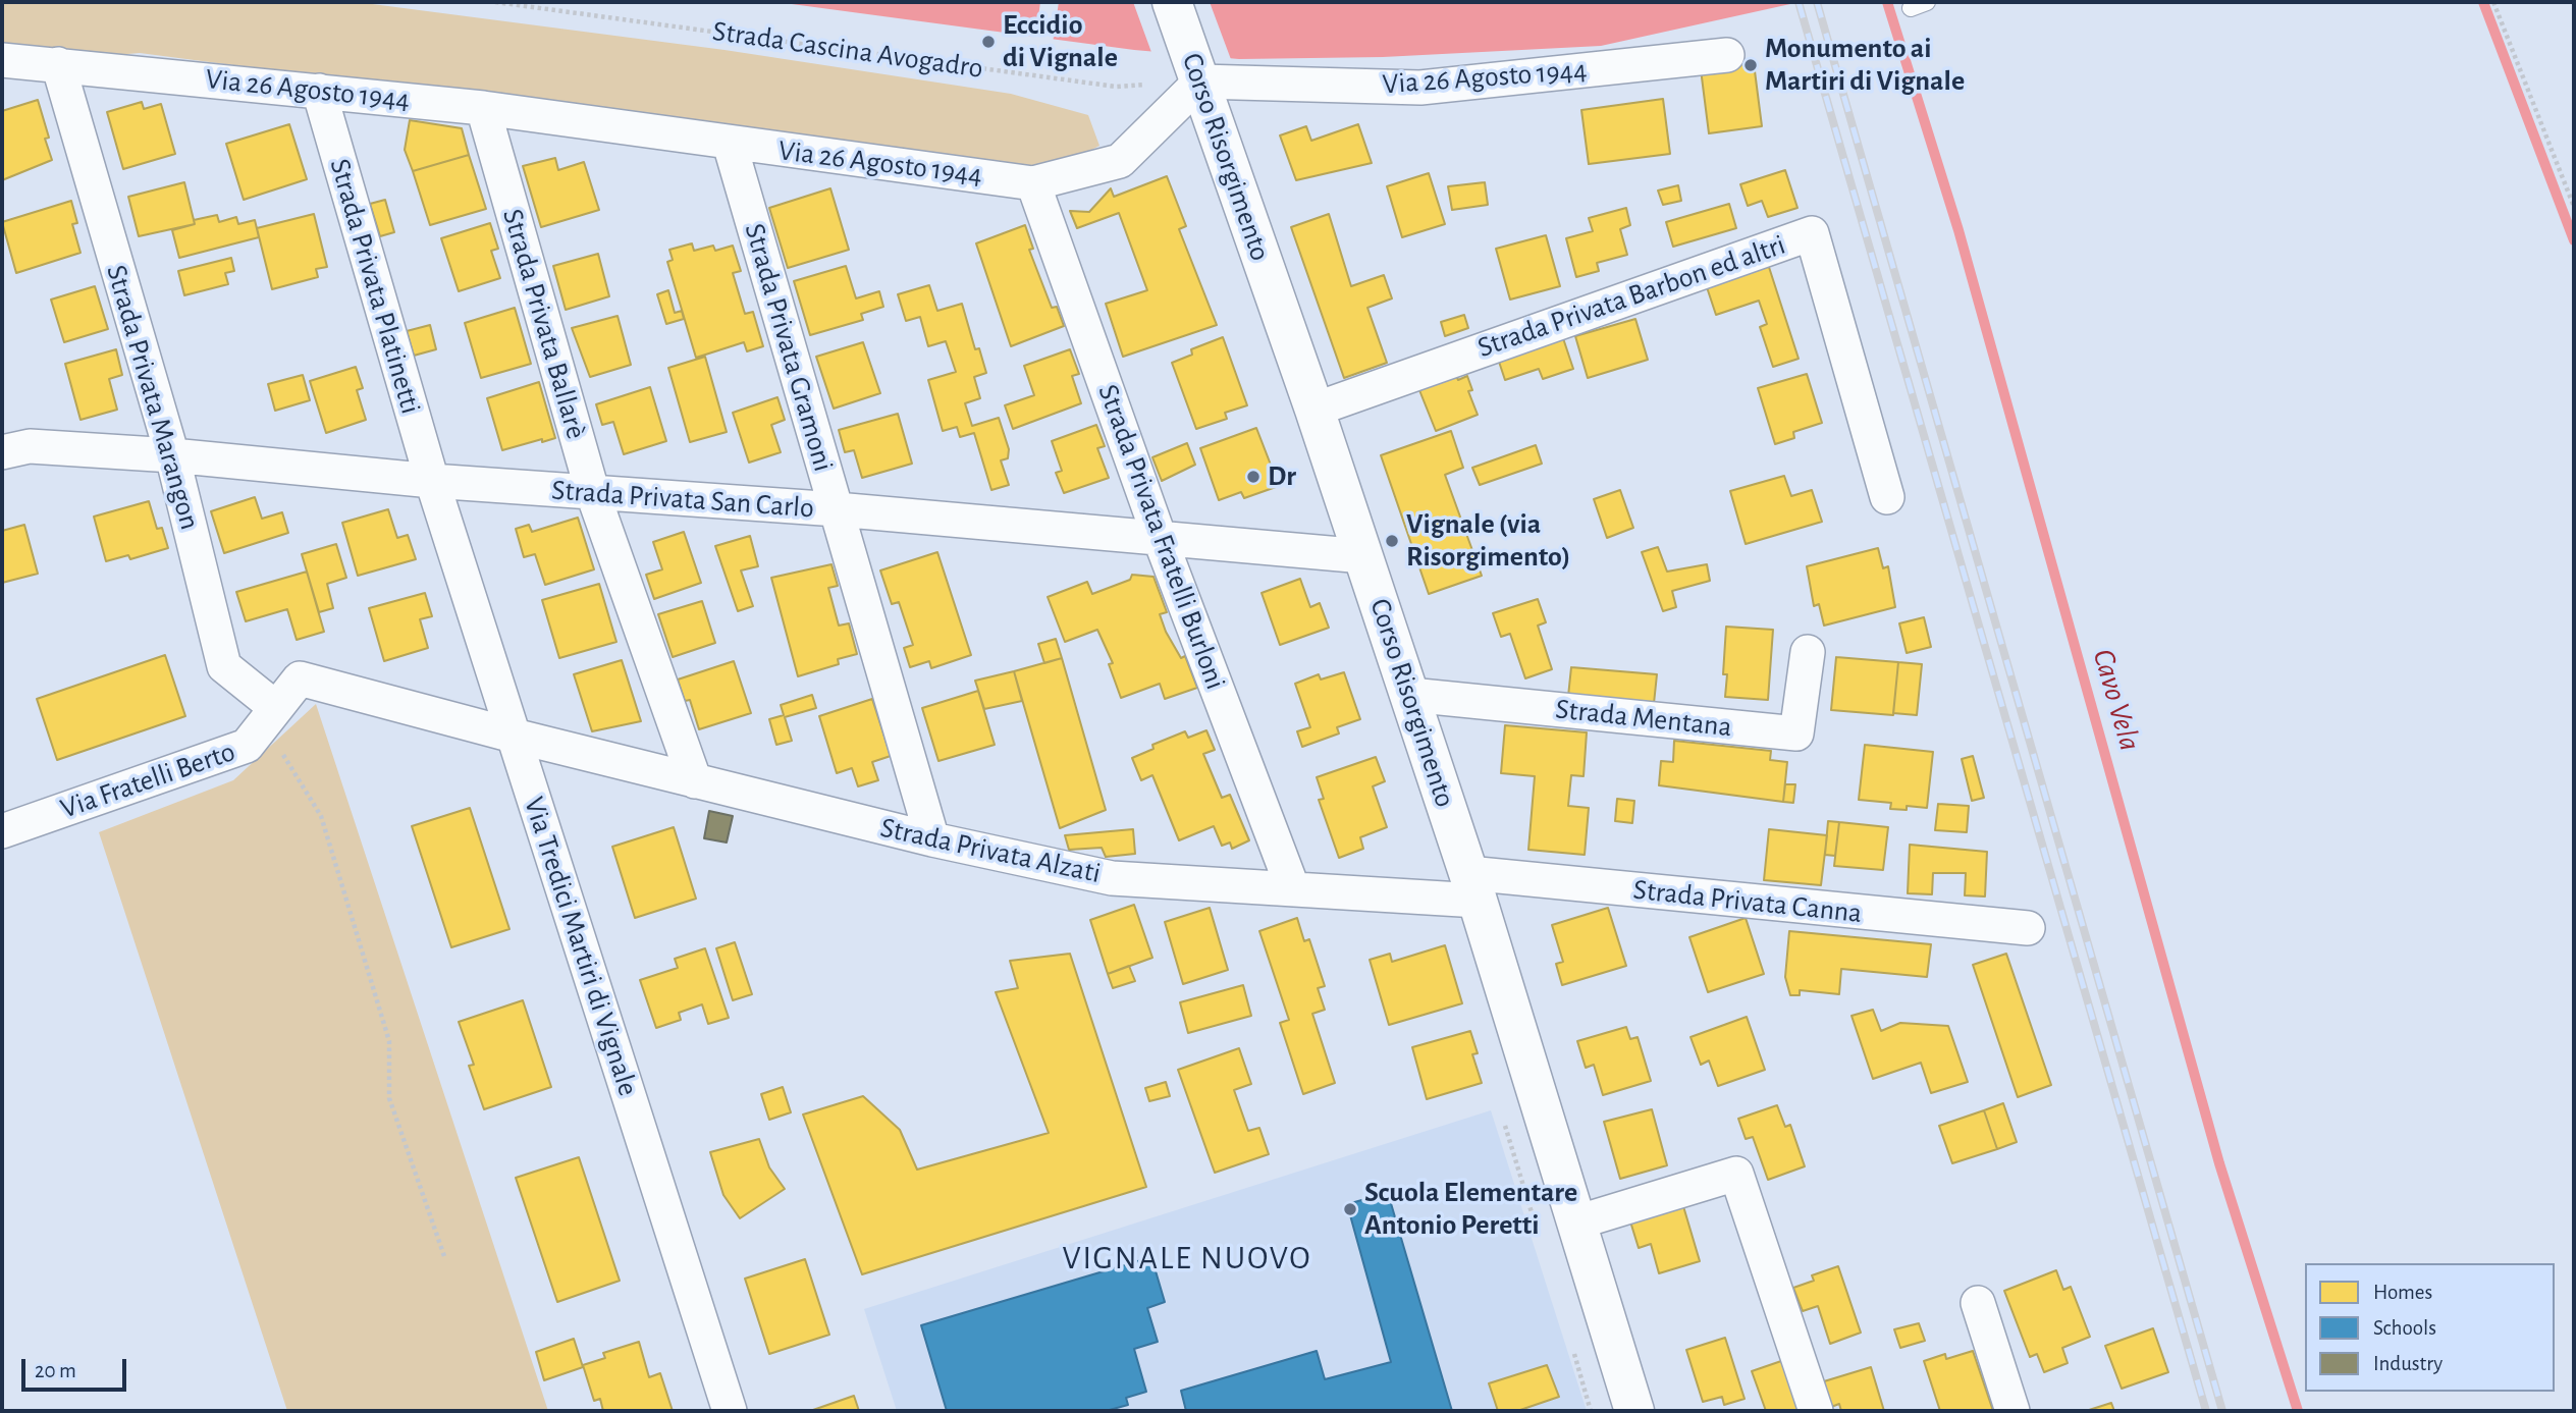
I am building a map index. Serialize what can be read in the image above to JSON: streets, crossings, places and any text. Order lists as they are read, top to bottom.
{
  "streets": {
    "main road": ["Corso Risorgimento"],
    "street": [
      "Via 26 Agosto 1944",
      "Strada Privata Platinetti",
      "Strada Privata Barbon ed altri",
      "Strada Privata Ballarè",
      "Strada Privata Gramoni",
      "Strada Privata Marangon",
      "Strada Privata San Carlo",
      "Strada Privata Fratelli Burloni",
      "Strada Mentana",
      "Via Fratelli Berto",
      "Strada Privata Alzati",
      "Strada Privata Canna",
      "Via Tredici Martiri di Vignale"
    ],
    "path": ["Strada Cascina Avogadro"]
  },
  "crossings": [
    ["Strada Cascina Avogadro", "Via 26 Agosto 1944"],
    ["Strada Cascina Avogadro", "Corso Risorgimento"],
    ["Via 26 Agosto 1944", "Corso Risorgimento"],
    ["Via 26 Agosto 1944", "Strada Privata Platinetti"],
    ["Via 26 Agosto 1944", "Strada Privata Ballarè"],
    ["Via 26 Agosto 1944", "Strada Privata Gramoni"],
    ["Via 26 Agosto 1944", "Strada Privata Marangon"],
    ["Via 26 Agosto 1944", "Strada Privata Fratelli Burloni"],
    ["Corso Risorgimento", "Strada Privata Barbon ed altri"],
    ["Corso Risorgimento", "Strada Privata San Carlo"],
    ["Corso Risorgimento", "Strada Mentana"],
    ["Corso Risorgimento", "Strada Privata Alzati"],
    ["Corso Risorgimento", "Strada Privata Canna"],
    ["Strada Privata Platinetti", "Strada Privata San Carlo"],
    ["Strada Privata Platinetti", "Via Tredici Martiri di Vignale"],
    ["Strada Privata Ballarè", "Strada Privata San Carlo"],
    ["Strada Privata Ballarè", "Strada Privata Alzati"],
    ["Strada Privata Gramoni", "Strada Privata San Carlo"],
    ["Strada Privata Gramoni", "Strada Privata Alzati"],
    ["Strada Privata Marangon", "Strada Privata San Carlo"],
    ["Strada Privata Marangon", "Via Fratelli Berto"],
    ["Strada Privata San Carlo", "Strada Privata Fratelli Burloni"],
    ["Strada Privata San Carlo", "Via Tredici Martiri di Vignale"],
    ["Strada Privata Fratelli Burloni", "Strada Privata Alzati"],
    ["Via Fratelli Berto", "Strada Privata Alzati"],
    ["Via Fratelli Berto", "Via Tredici Martiri di Vignale"],
    ["Strada Privata Alzati", "Strada Privata Canna"],
    ["Strada Privata Alzati", "Via Tredici Martiri di Vignale"]
  ],
  "districts": ["VIGNALE NUOVO"],
  "water": ["Cavo Vela"],
  "places": [
    "Eccidio di Vignale",
    "Monumento ai Martiri di Vignale",
    "Dr",
    "Vignale (via Risorgimento)",
    "Scuola Elementare Antonio Peretti"
  ],
  "legend": ["Homes", "Schools", "Industry"],
  "scale_bar": "20 m"
}
